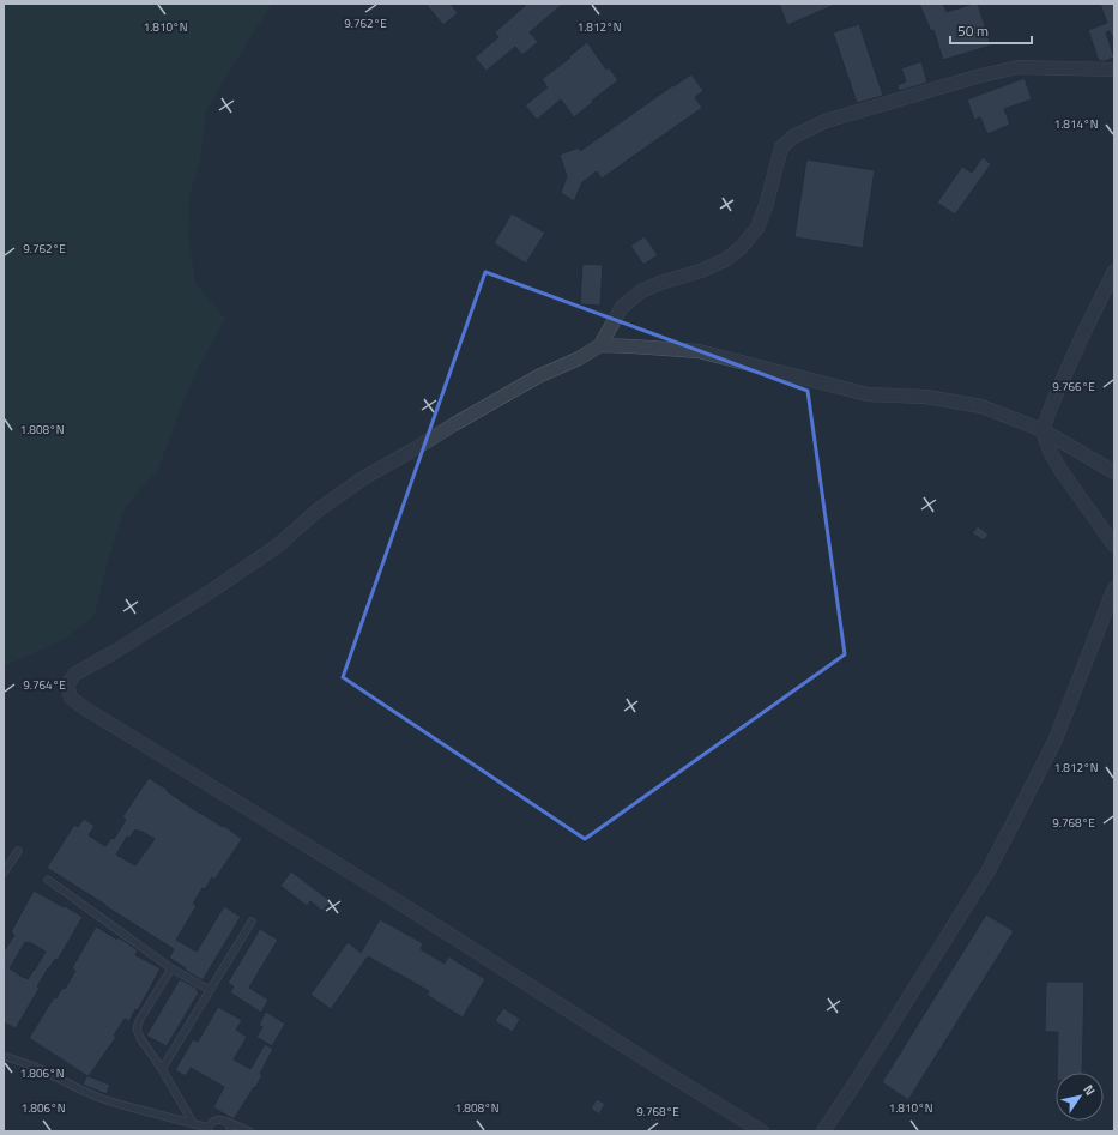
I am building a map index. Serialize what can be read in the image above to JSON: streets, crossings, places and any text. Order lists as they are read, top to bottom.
{
  "scale_bar": "50 m",
  "north": "top right",
  "coordinates": [
    "9.762°E",
    "1.810°N",
    "1.812°N",
    "1.814°N",
    "9.766°E",
    "1.808°N",
    "9.764°E",
    "9.768°E",
    "1.806°N"
  ]
}
